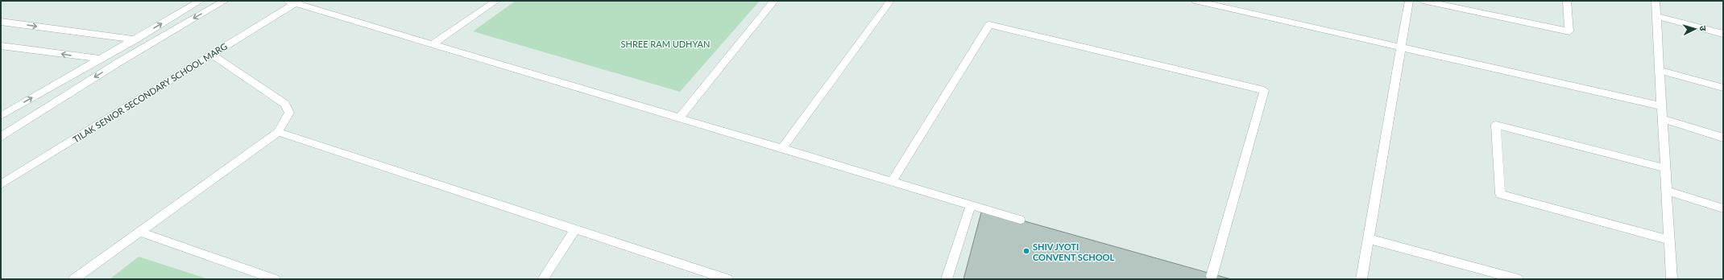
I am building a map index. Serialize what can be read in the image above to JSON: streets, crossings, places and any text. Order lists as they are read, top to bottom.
{
  "streets": {
    "street": ["TILAK SENIOR SECONDARY SCHOOL MARG"]
  },
  "parks": ["SHREE RAM UDHYAN"],
  "places": ["SHIV JYOTI CONVENT SCHOOL"],
  "north": "right"
}
